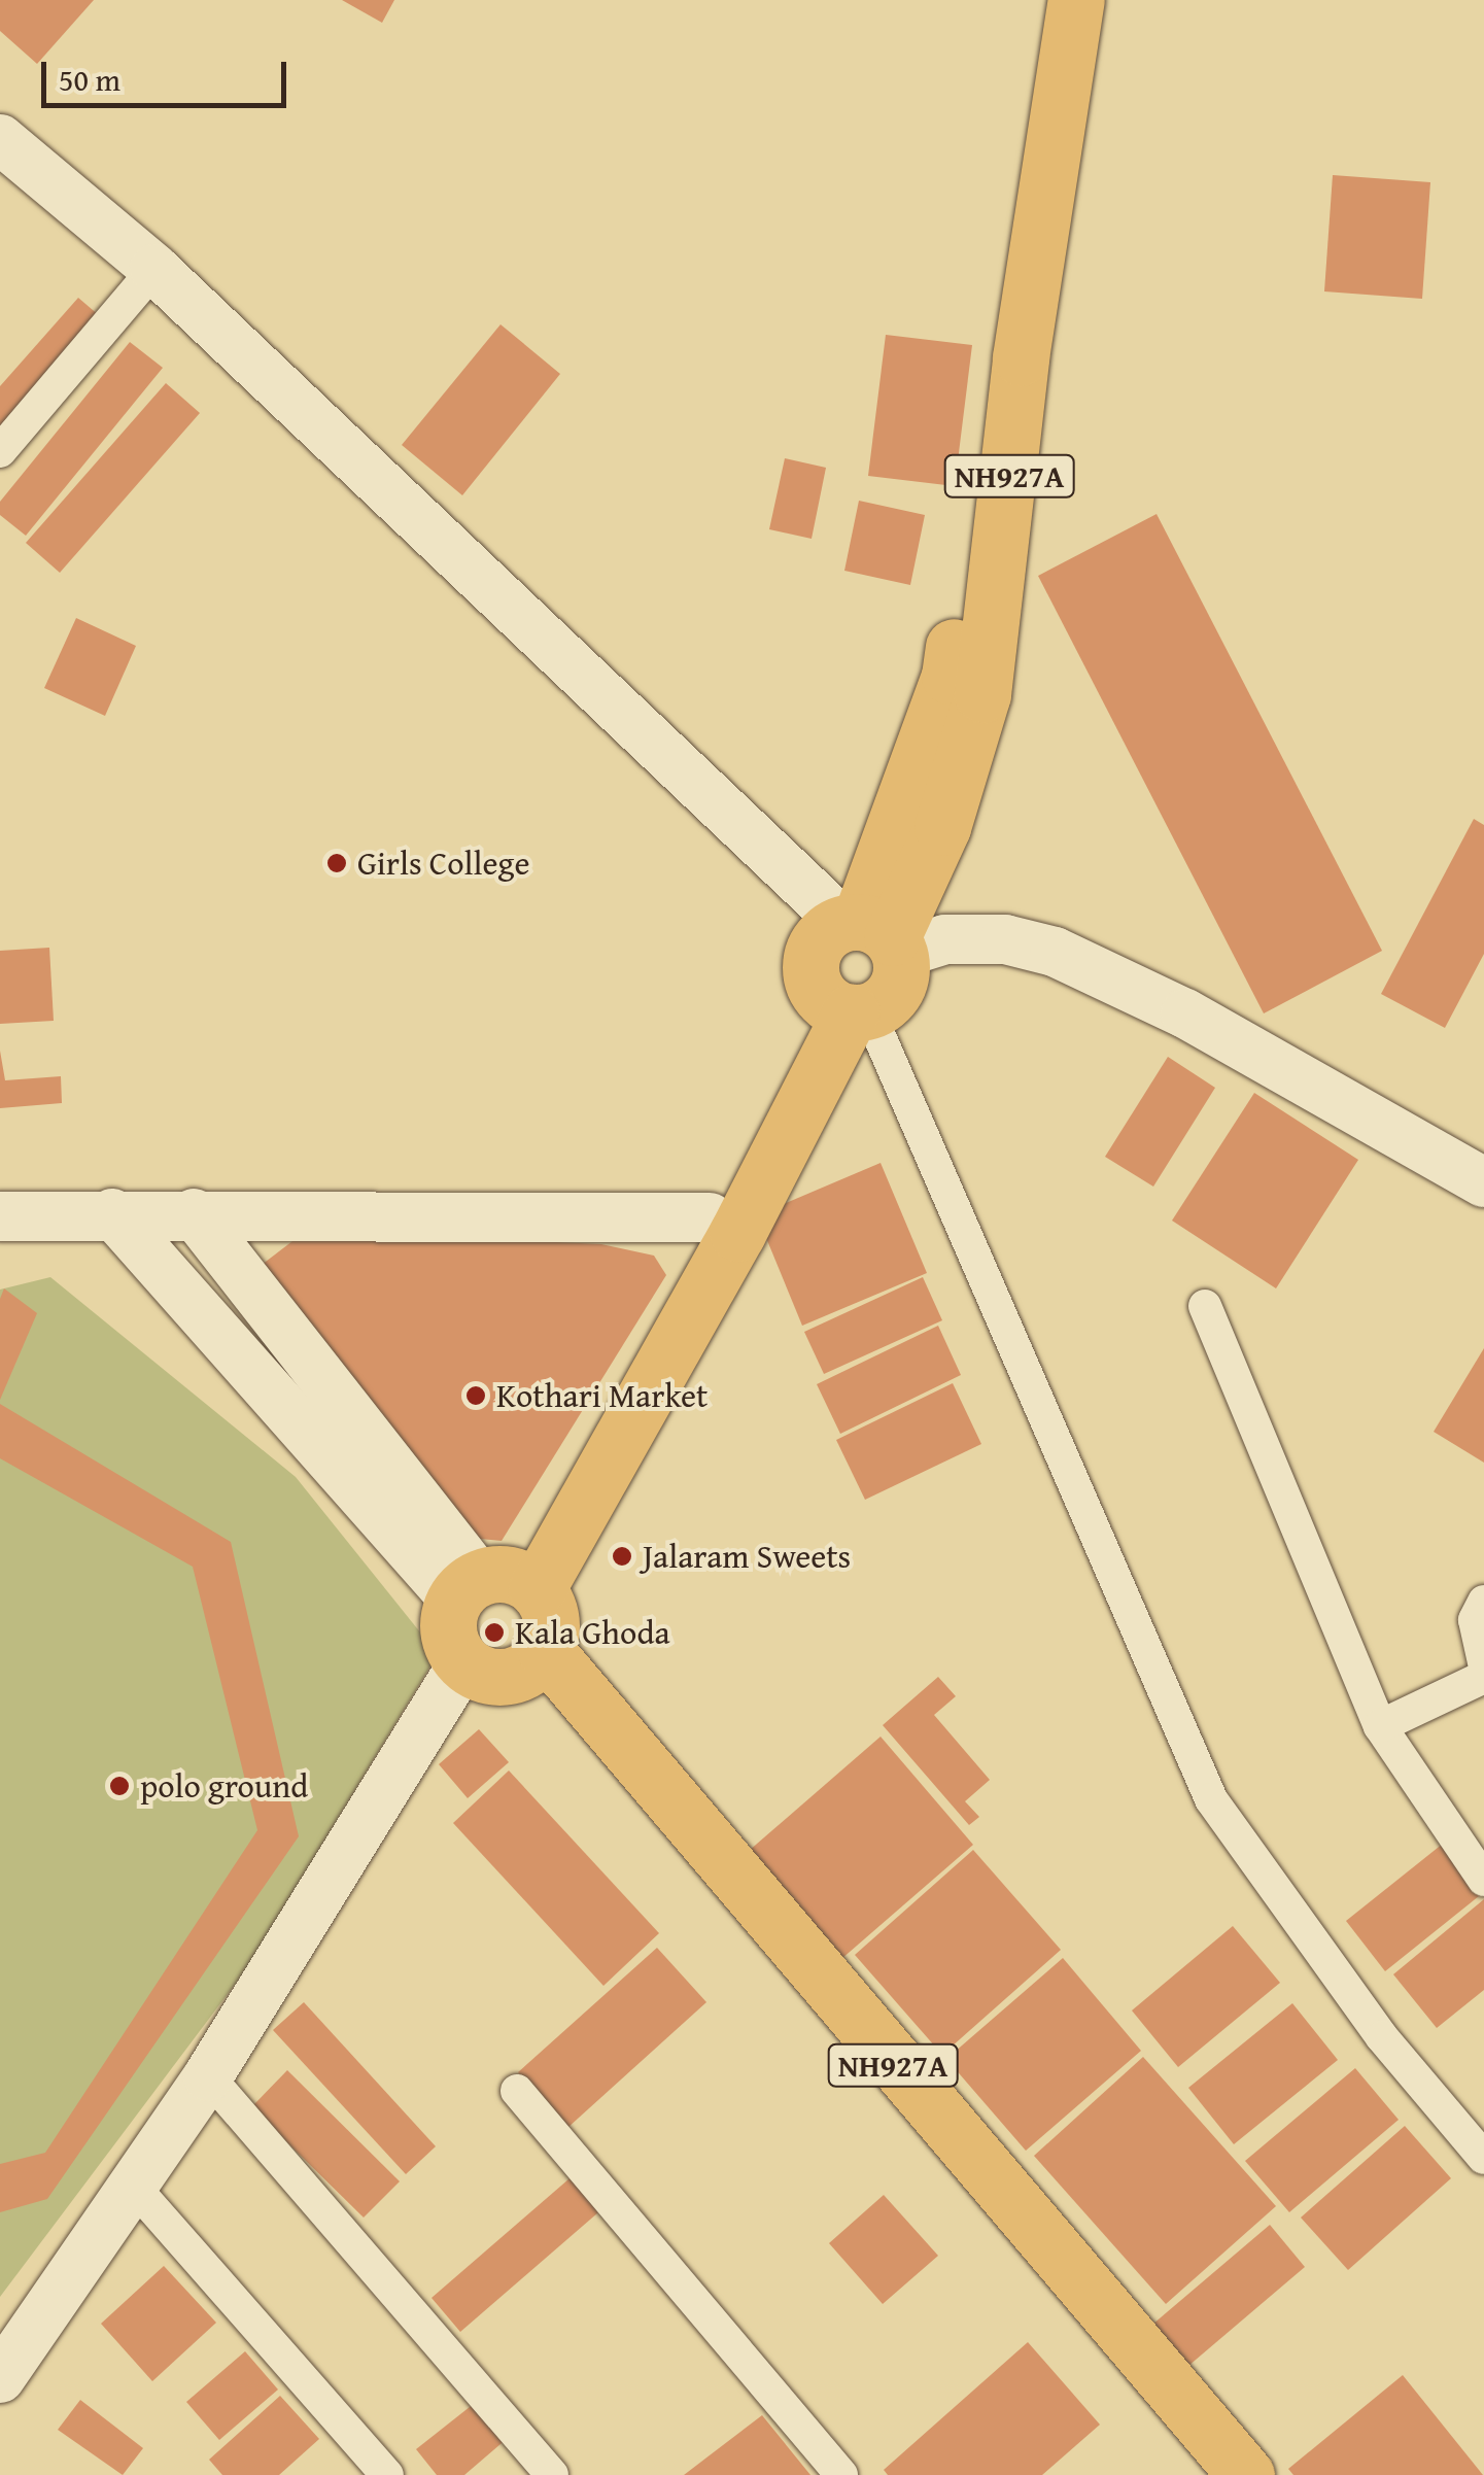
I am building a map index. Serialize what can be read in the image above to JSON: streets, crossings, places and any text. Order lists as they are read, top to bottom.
{
  "streets": {
    "highway": ["NH927A"]
  },
  "places": [
    "Girls College",
    "Kothari Market",
    "Jalaram Sweets",
    "Kala Ghoda",
    "polo ground"
  ],
  "scale_bar": "50 m"
}
